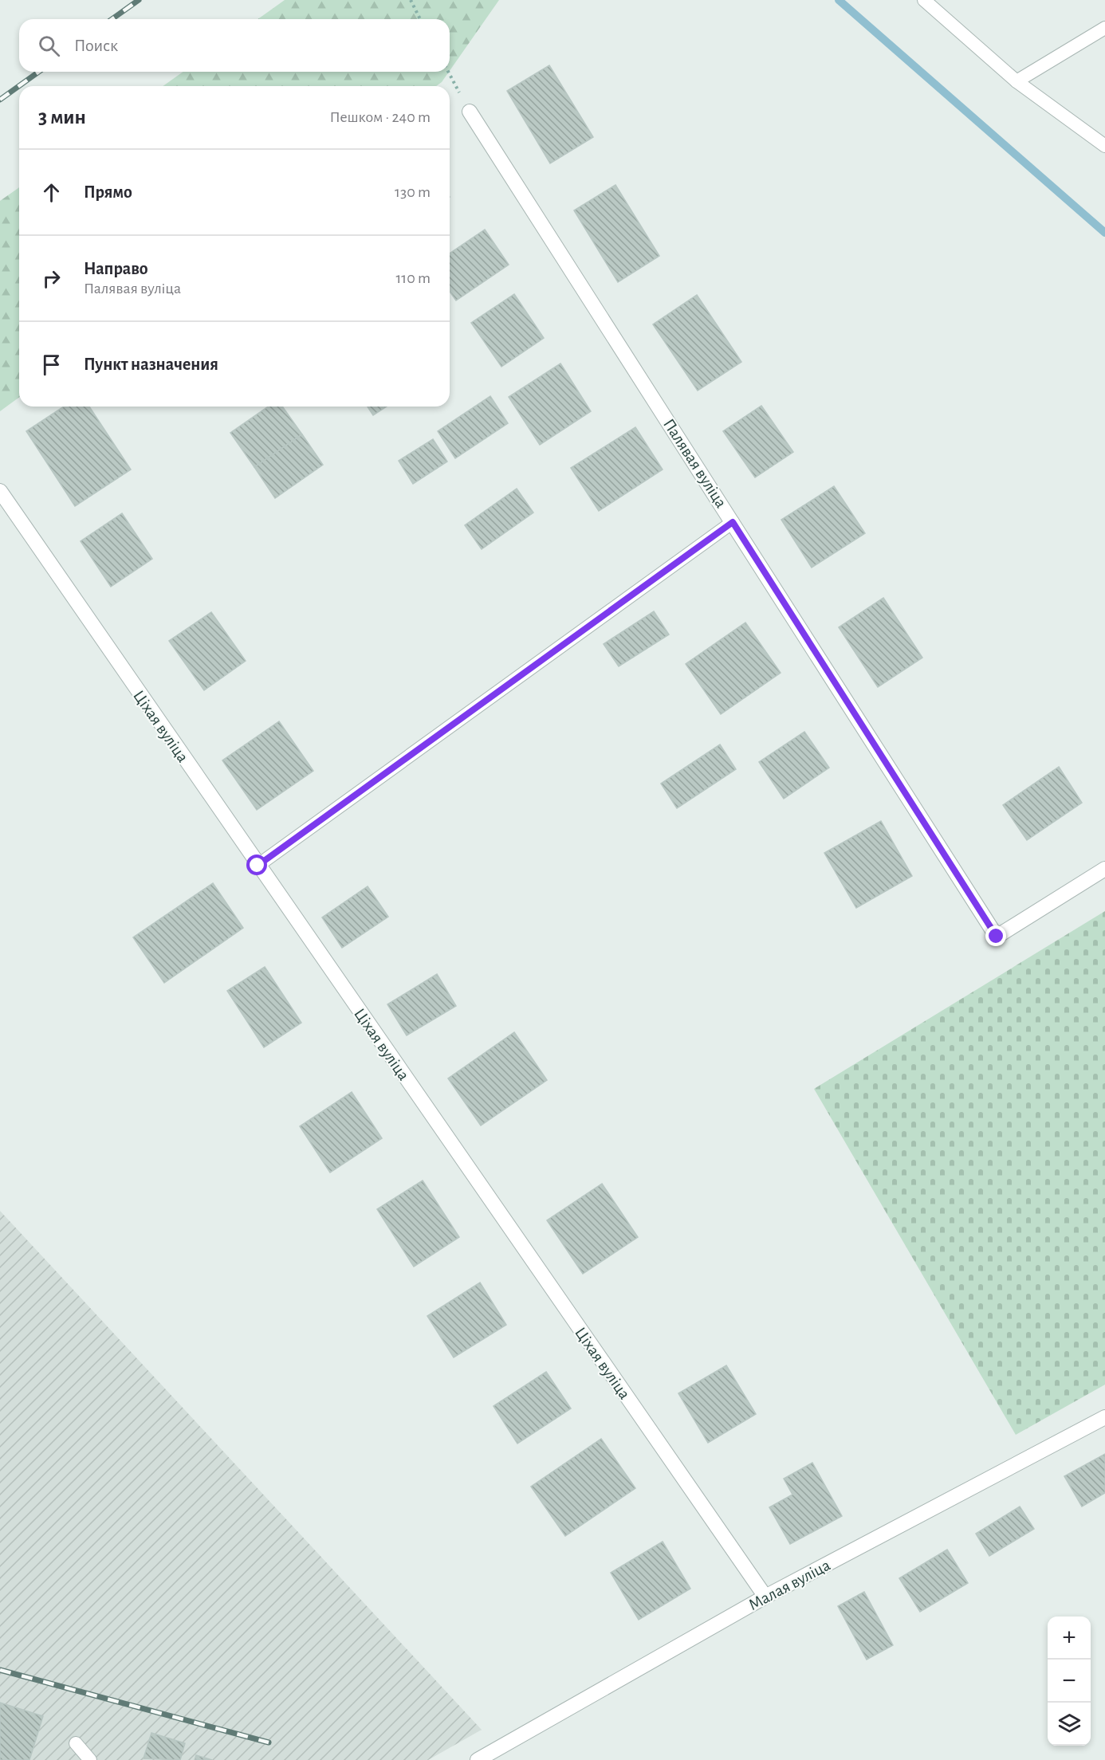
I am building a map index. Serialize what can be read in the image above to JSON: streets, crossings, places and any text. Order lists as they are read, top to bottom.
{
  "streets": {
    "street": ["Палявая вуліца", "Ціхая вуліца", "Малая вуліца"]
  },
  "crossings": [
    ["Ціхая вуліца", "Малая вуліца"]
  ],
  "page": {
    "search": "Поиск",
    "heading": ["3 мин", "Пешком · 240 m"],
    "list": [
      ["Прямо", "130 m"],
      ["Направо", "Палявая вуліца", "110 m"],
      "Пункт назначения"
    ],
    "map_buttons": ["+", "−"]
  }
}
